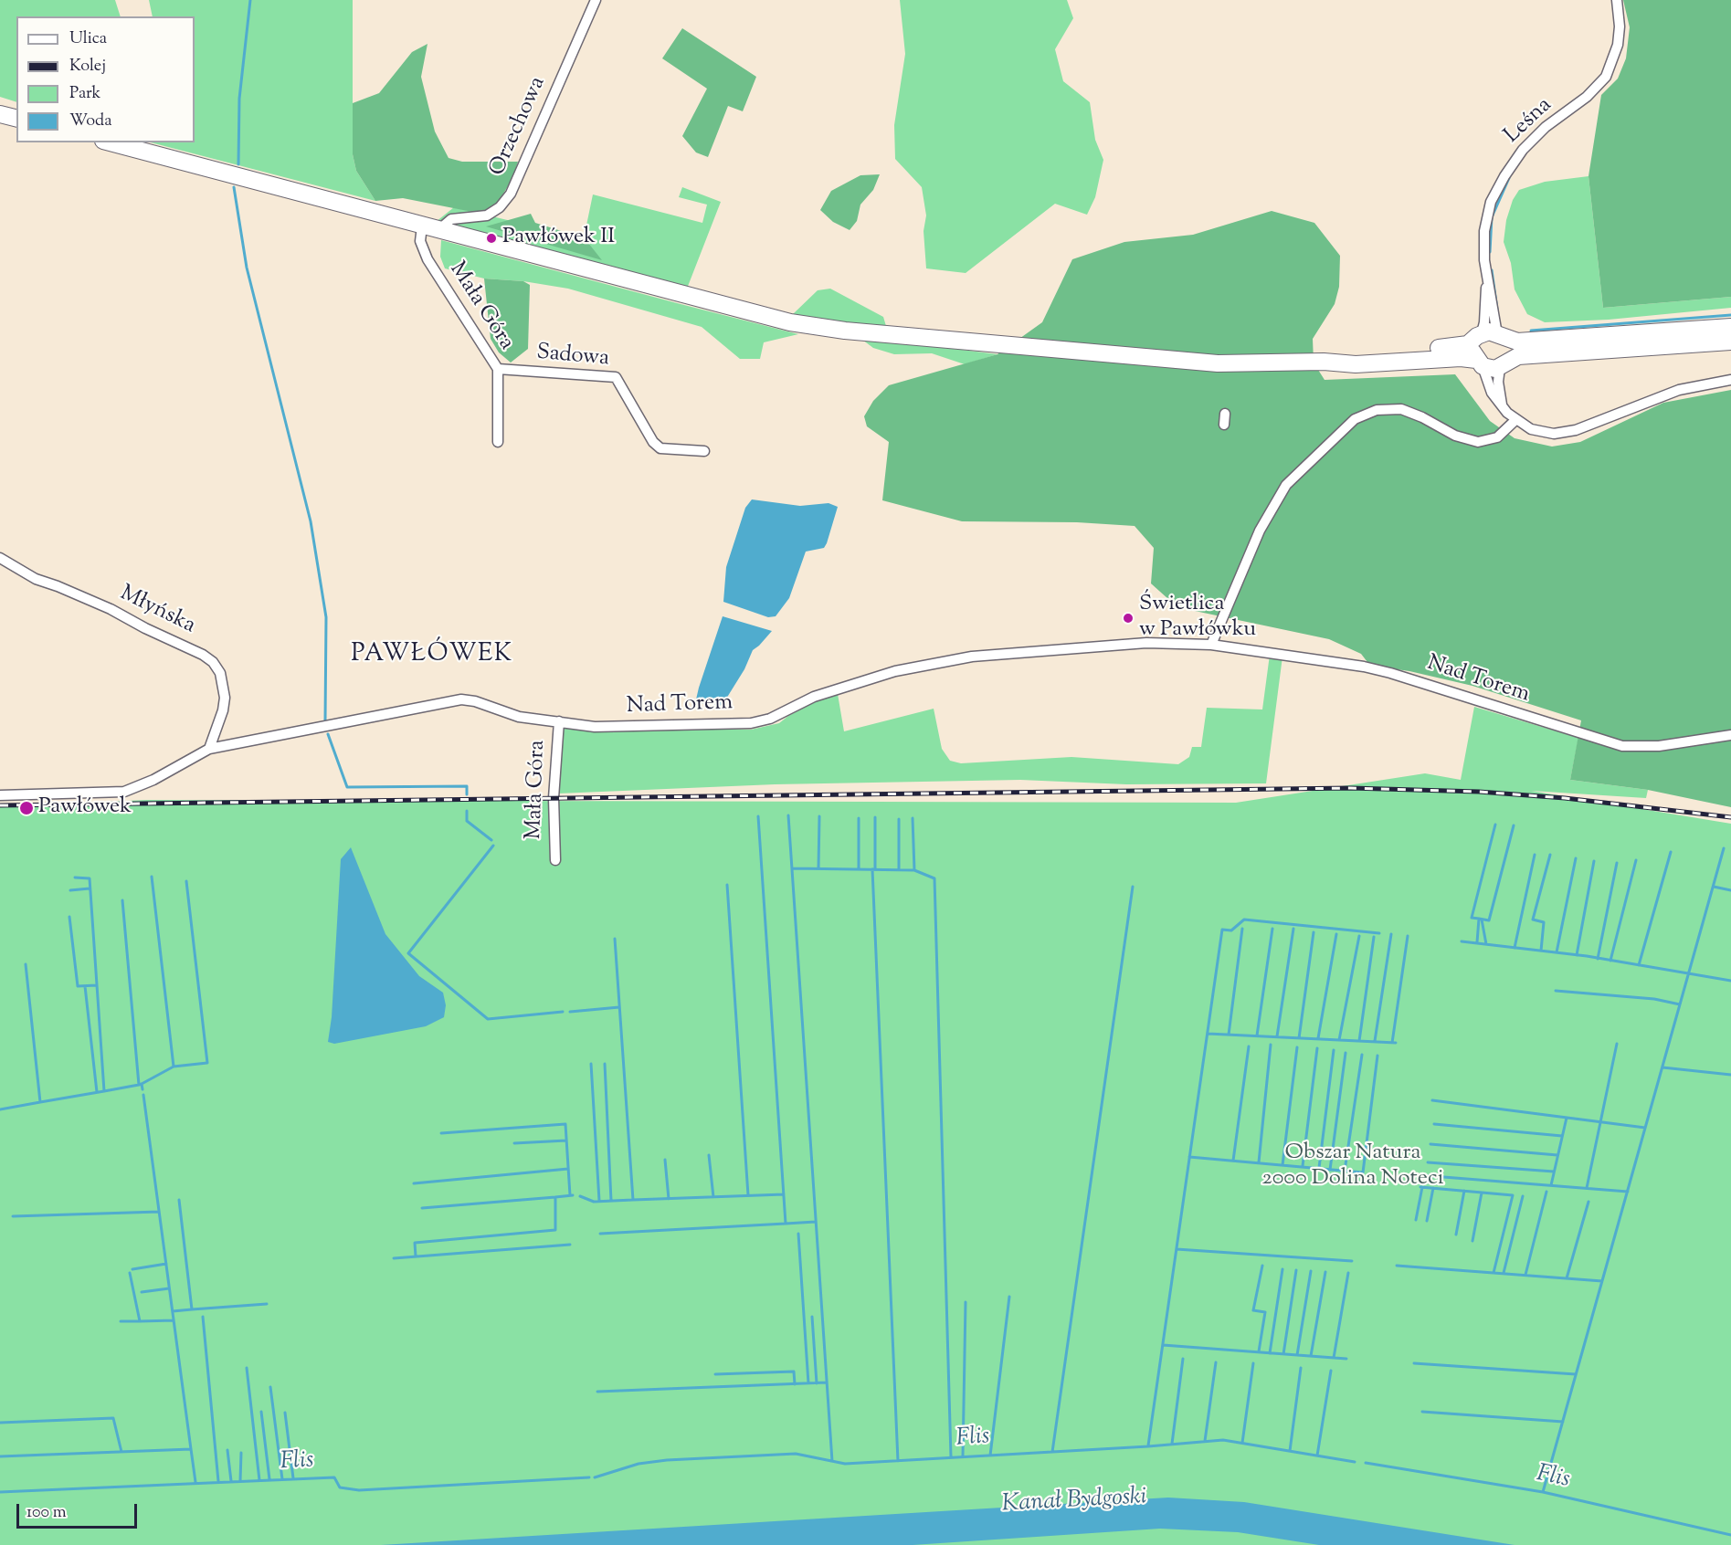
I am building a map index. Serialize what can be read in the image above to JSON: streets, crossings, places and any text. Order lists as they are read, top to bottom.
{
  "streets": {
    "street": [
      "Leśna",
      "Orzechowa",
      "Mała Góra",
      "Sadowa",
      "Młyńska",
      "Nad Torem"
    ]
  },
  "crossings": [
    ["Mała Góra", "Sadowa"],
    ["Mała Góra", "Nad Torem"],
    ["Młyńska", "Nad Torem"]
  ],
  "districts": ["PAWŁÓWEK"],
  "water": ["Flis", "Kanał Bydgoski"],
  "parks": ["Obszar Natura 2000 Dolina Noteci"],
  "places": ["Pawłówek II", "Świetlica w Pawłówku", "Pawłówek"],
  "legend": [
    "Ulica",
    "Kolej",
    "Park",
    "Woda"
  ],
  "scale_bar": "100 m"
}
